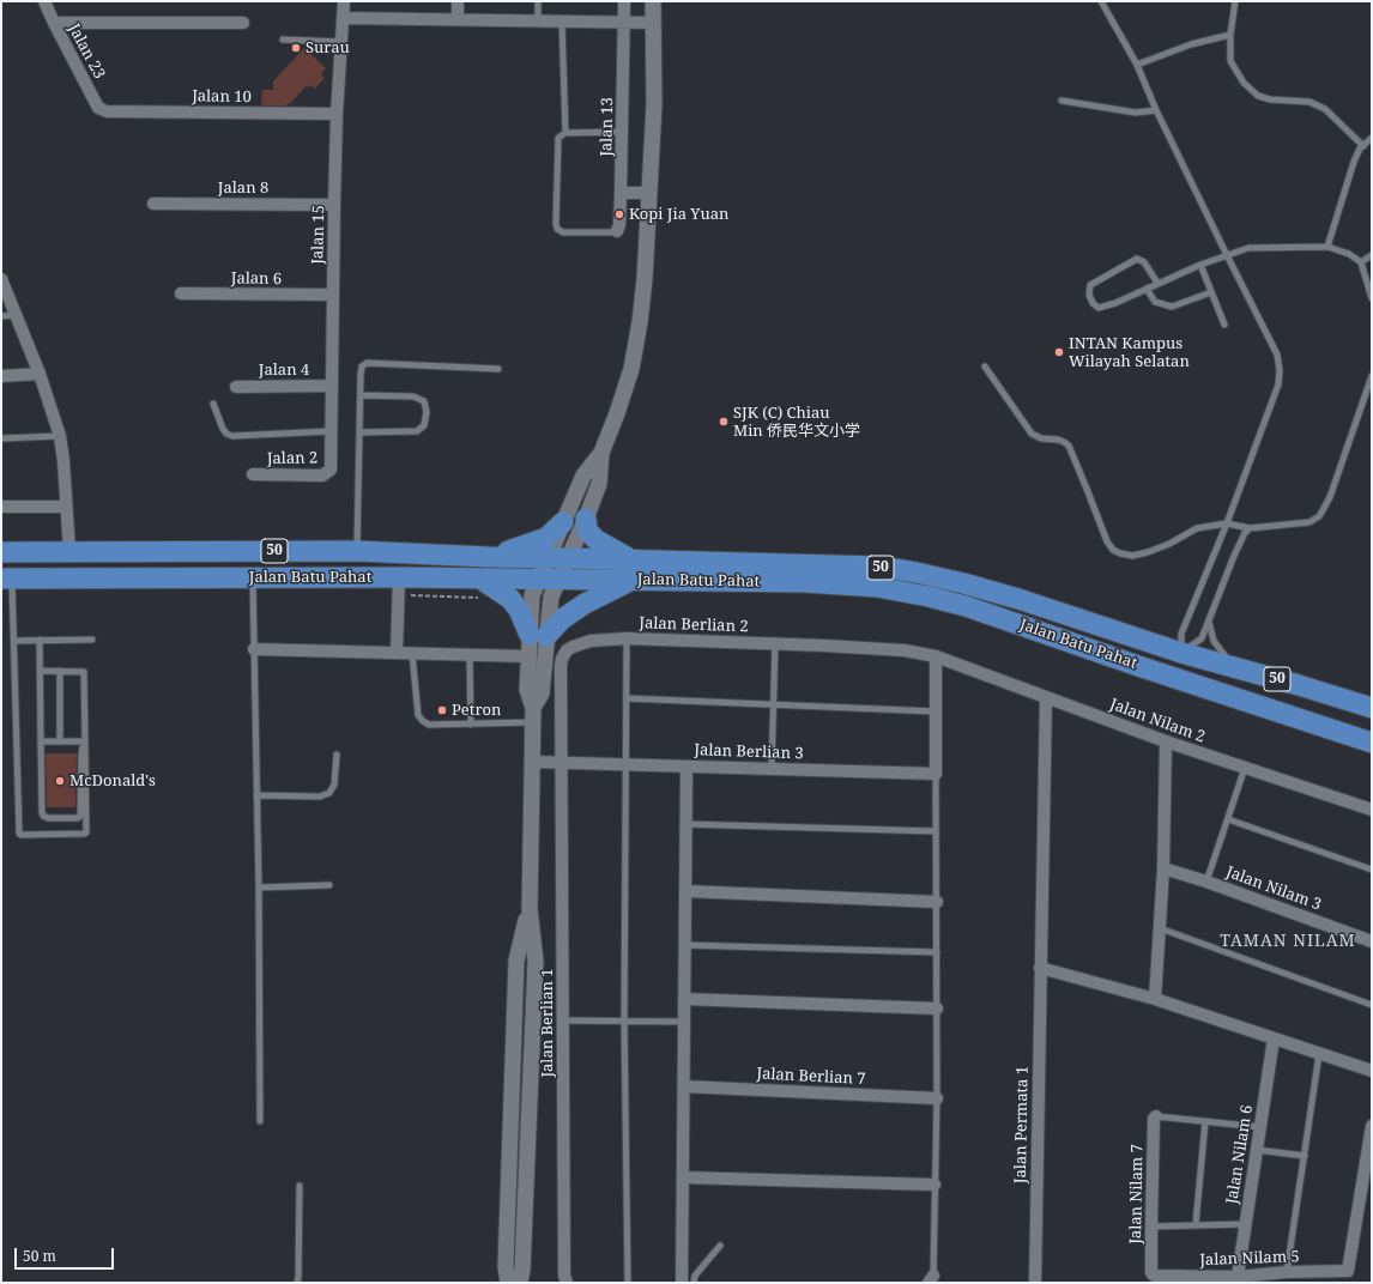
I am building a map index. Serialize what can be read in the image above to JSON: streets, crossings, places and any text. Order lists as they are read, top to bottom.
{
  "streets": {
    "highway": ["50", "Jalan Batu Pahat"],
    "street": [
      "Jalan 23",
      "Jalan 10",
      "Jalan 13",
      "Jalan 8",
      "Jalan 15",
      "Jalan 6",
      "Jalan 4",
      "Jalan 2",
      "Jalan Berlian 2",
      "Jalan Nilam 2",
      "Jalan Berlian 3",
      "Jalan Nilam 3",
      "Jalan Berlian 1",
      "Jalan Berlian 7",
      "Jalan Permata 1",
      "Jalan Nilam 6",
      "Jalan Nilam 7",
      "Jalan Nilam 5"
    ]
  },
  "crossings": [
    ["Jalan 23", "Jalan 10"],
    ["Jalan 10", "Jalan 15"],
    ["Jalan 8", "Jalan 15"],
    ["Jalan 15", "Jalan 6"],
    ["Jalan 15", "Jalan 4"],
    ["Jalan 15", "Jalan 2"],
    ["Jalan Berlian 2", "Jalan Nilam 2"],
    ["Jalan Berlian 2", "Jalan Berlian 3"],
    ["Jalan Berlian 2", "Jalan Berlian 1"],
    ["Jalan Nilam 2", "Jalan Permata 1"],
    ["Jalan Berlian 3", "Jalan Berlian 1"],
    ["Jalan Nilam 6", "Jalan Nilam 5"],
    ["Jalan Nilam 7", "Jalan Nilam 5"]
  ],
  "districts": ["TAMAN NILAM"],
  "places": [
    "Surau",
    "Kopi Jia Yuan",
    "INTAN Kampus Wilayah Selatan",
    "SJK (C) Chiau Min 侨民华文小学",
    "Petron",
    "McDonald's"
  ],
  "scale_bar": "50 m"
}
